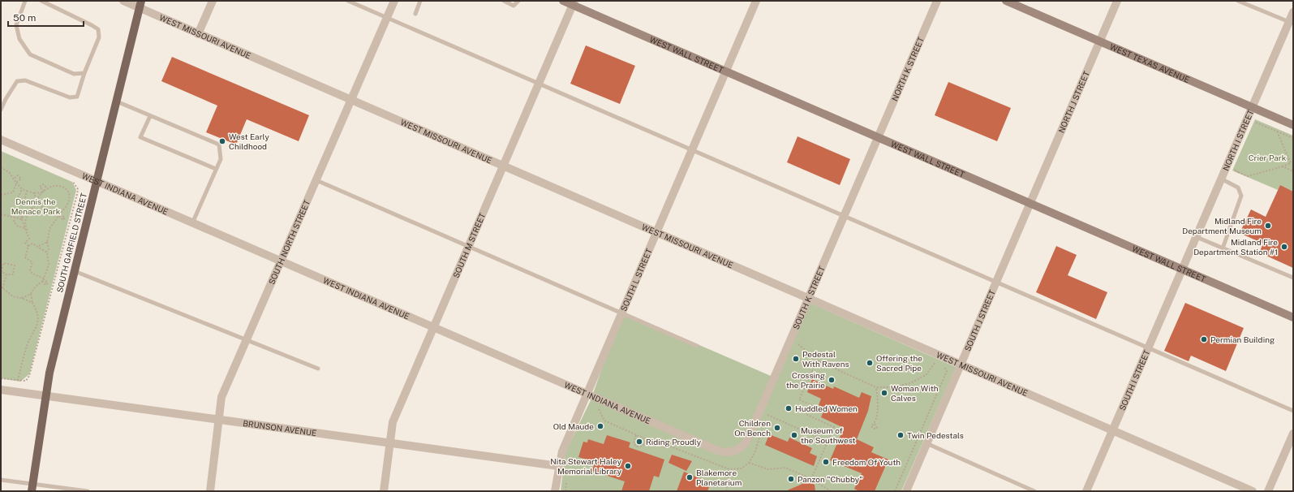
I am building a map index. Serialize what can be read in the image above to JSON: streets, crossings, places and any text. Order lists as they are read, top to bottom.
{
  "streets": {
    "main road": ["SOUTH GARFIELD STREET"],
    "street": [
      "WEST MISSOURI AVENUE",
      "WEST WALL STREET",
      "WEST TEXAS AVENUE",
      "NORTH K STREET",
      "NORTH J STREET",
      "NORTH I STREET",
      "WEST INDIANA AVENUE",
      "SOUTH NORTH STREET",
      "SOUTH M STREET",
      "SOUTH L STREET",
      "SOUTH K STREET",
      "SOUTH J STREET",
      "SOUTH I STREET",
      "BRUNSON AVENUE"
    ]
  },
  "crossings": [
    ["WEST MISSOURI AVENUE", "SOUTH GARFIELD STREET"],
    ["WEST MISSOURI AVENUE", "SOUTH NORTH STREET"],
    ["WEST MISSOURI AVENUE", "SOUTH M STREET"],
    ["WEST MISSOURI AVENUE", "SOUTH L STREET"],
    ["WEST MISSOURI AVENUE", "SOUTH K STREET"],
    ["WEST MISSOURI AVENUE", "SOUTH J STREET"],
    ["WEST MISSOURI AVENUE", "SOUTH I STREET"],
    ["WEST WALL STREET", "NORTH K STREET"],
    ["WEST WALL STREET", "NORTH J STREET"],
    ["WEST WALL STREET", "NORTH I STREET"],
    ["WEST WALL STREET", "SOUTH M STREET"],
    ["WEST WALL STREET", "SOUTH L STREET"],
    ["WEST WALL STREET", "SOUTH K STREET"],
    ["WEST WALL STREET", "SOUTH J STREET"],
    ["WEST WALL STREET", "SOUTH I STREET"],
    ["WEST TEXAS AVENUE", "NORTH J STREET"],
    ["WEST TEXAS AVENUE", "NORTH I STREET"],
    ["NORTH K STREET", "SOUTH K STREET"],
    ["NORTH J STREET", "SOUTH J STREET"],
    ["NORTH I STREET", "SOUTH I STREET"],
    ["WEST INDIANA AVENUE", "SOUTH GARFIELD STREET"],
    ["WEST INDIANA AVENUE", "SOUTH NORTH STREET"],
    ["WEST INDIANA AVENUE", "SOUTH M STREET"],
    ["WEST INDIANA AVENUE", "SOUTH L STREET"],
    ["WEST INDIANA AVENUE", "SOUTH K STREET"],
    ["SOUTH GARFIELD STREET", "BRUNSON AVENUE"],
    ["SOUTH NORTH STREET", "BRUNSON AVENUE"],
    ["SOUTH M STREET", "BRUNSON AVENUE"],
    ["SOUTH L STREET", "BRUNSON AVENUE"]
  ],
  "parks": ["Crier Park", "Dennis the Menace Park"],
  "places": [
    "West Early Childhood",
    "Midland Fire Department Museum",
    "Midland Fire Department Station #1",
    "Permian Building",
    "Pedestal With Ravens",
    "Offering the Sacred Pipe",
    "Crossing the Prairie",
    "Woman With Calves",
    "Huddled Women",
    "Old Maude",
    "Children On Bench",
    "Museum of the Southwest",
    "Twin Pedestals",
    "Riding Proudly",
    "Freedom Of Youth",
    "Nita Stewart Haley Memorial Library",
    "Blakemore Planetarium",
    "Panzon \"Chubby\""
  ],
  "scale_bar": "50 m"
}
